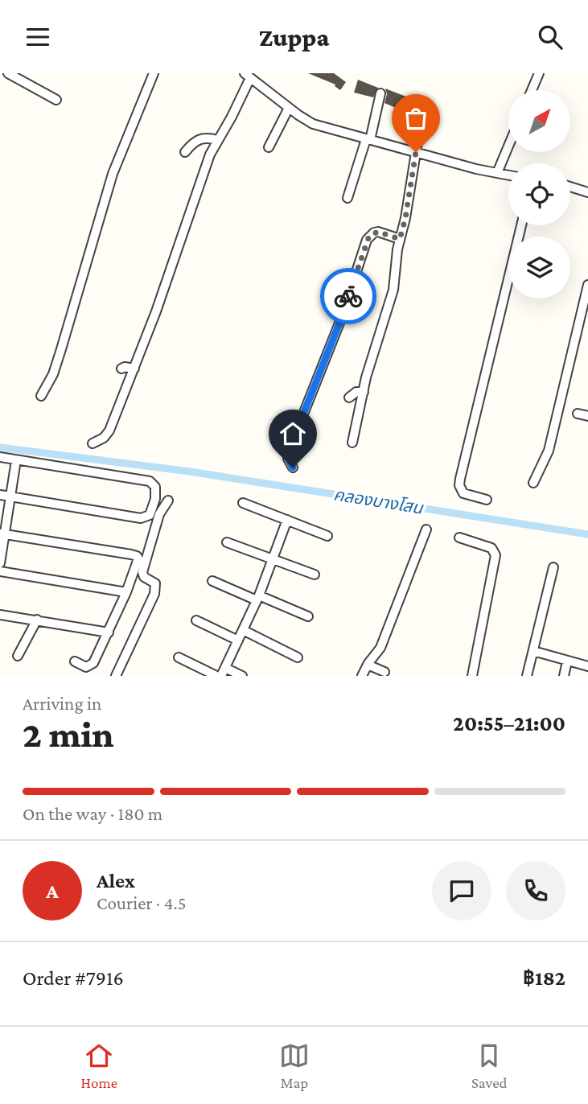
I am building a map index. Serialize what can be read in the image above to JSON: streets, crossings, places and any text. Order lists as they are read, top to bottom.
{
  "water": ["คลองบางโสน"],
  "north": "top right",
  "page": {
    "header": "Zuppa",
    "heading": ["2 min", "Arriving in", "20:55–21:00"],
    "panel": [
      "Alex",
      "Courier · 4.5",
      "Order #7916",
      "฿182"
    ],
    "bar": "On the way · 180 m",
    "round": "A",
    "tabs": ["Home", "Map", "Saved"]
  }
}
